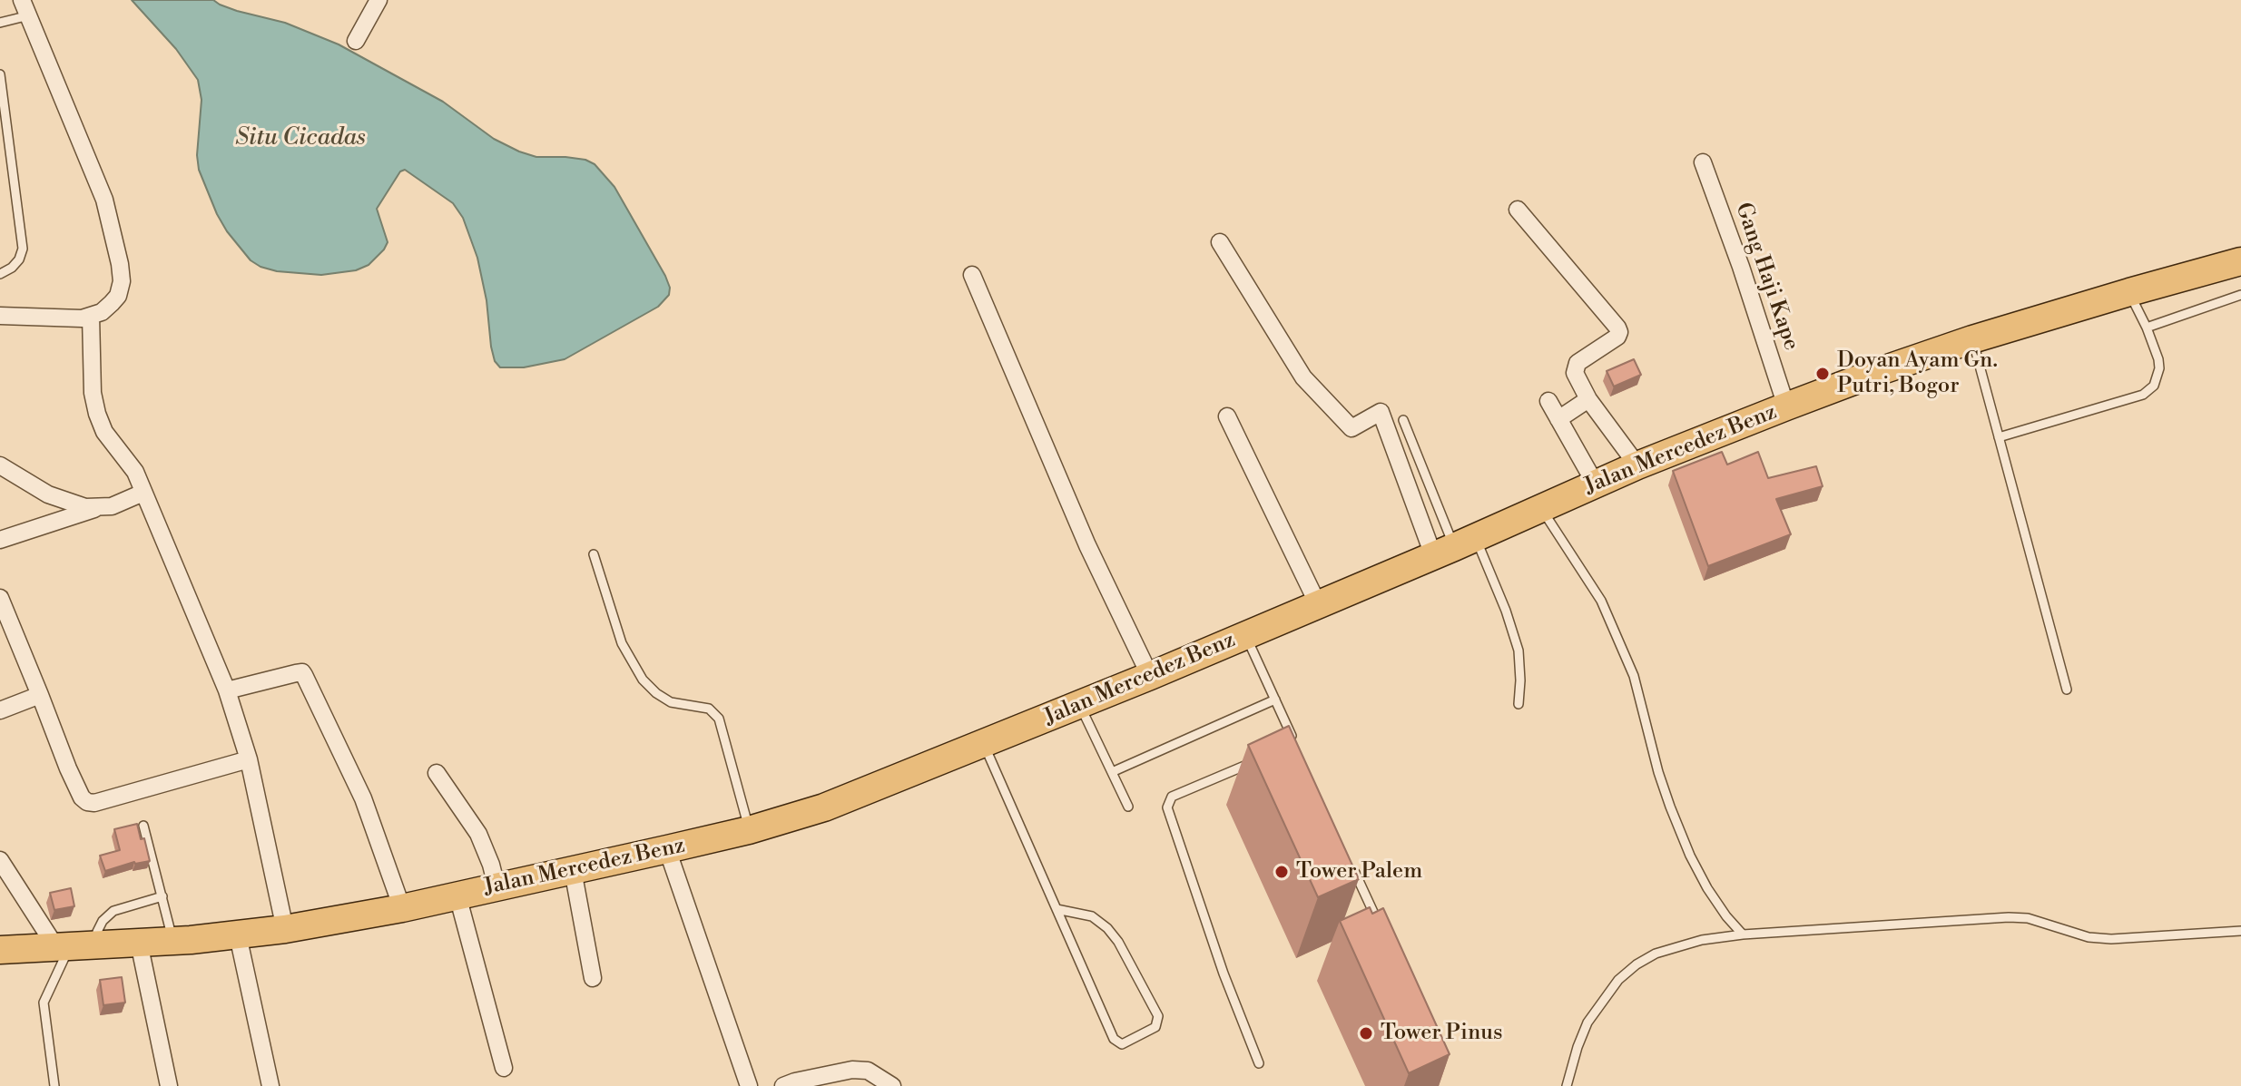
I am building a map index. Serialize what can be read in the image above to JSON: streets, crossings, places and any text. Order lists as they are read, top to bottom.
{
  "streets": {
    "main road": ["Jalan Mercedez Benz"],
    "street": ["Gang Haji Kape"]
  },
  "crossings": [
    ["Gang Haji Kape", "Jalan Mercedez Benz"]
  ],
  "water": ["Situ Cicadas"],
  "places": ["Doyan Ayam Gn. Putri, Bogor", "Tower Palem", "Tower Pinus"]
}
